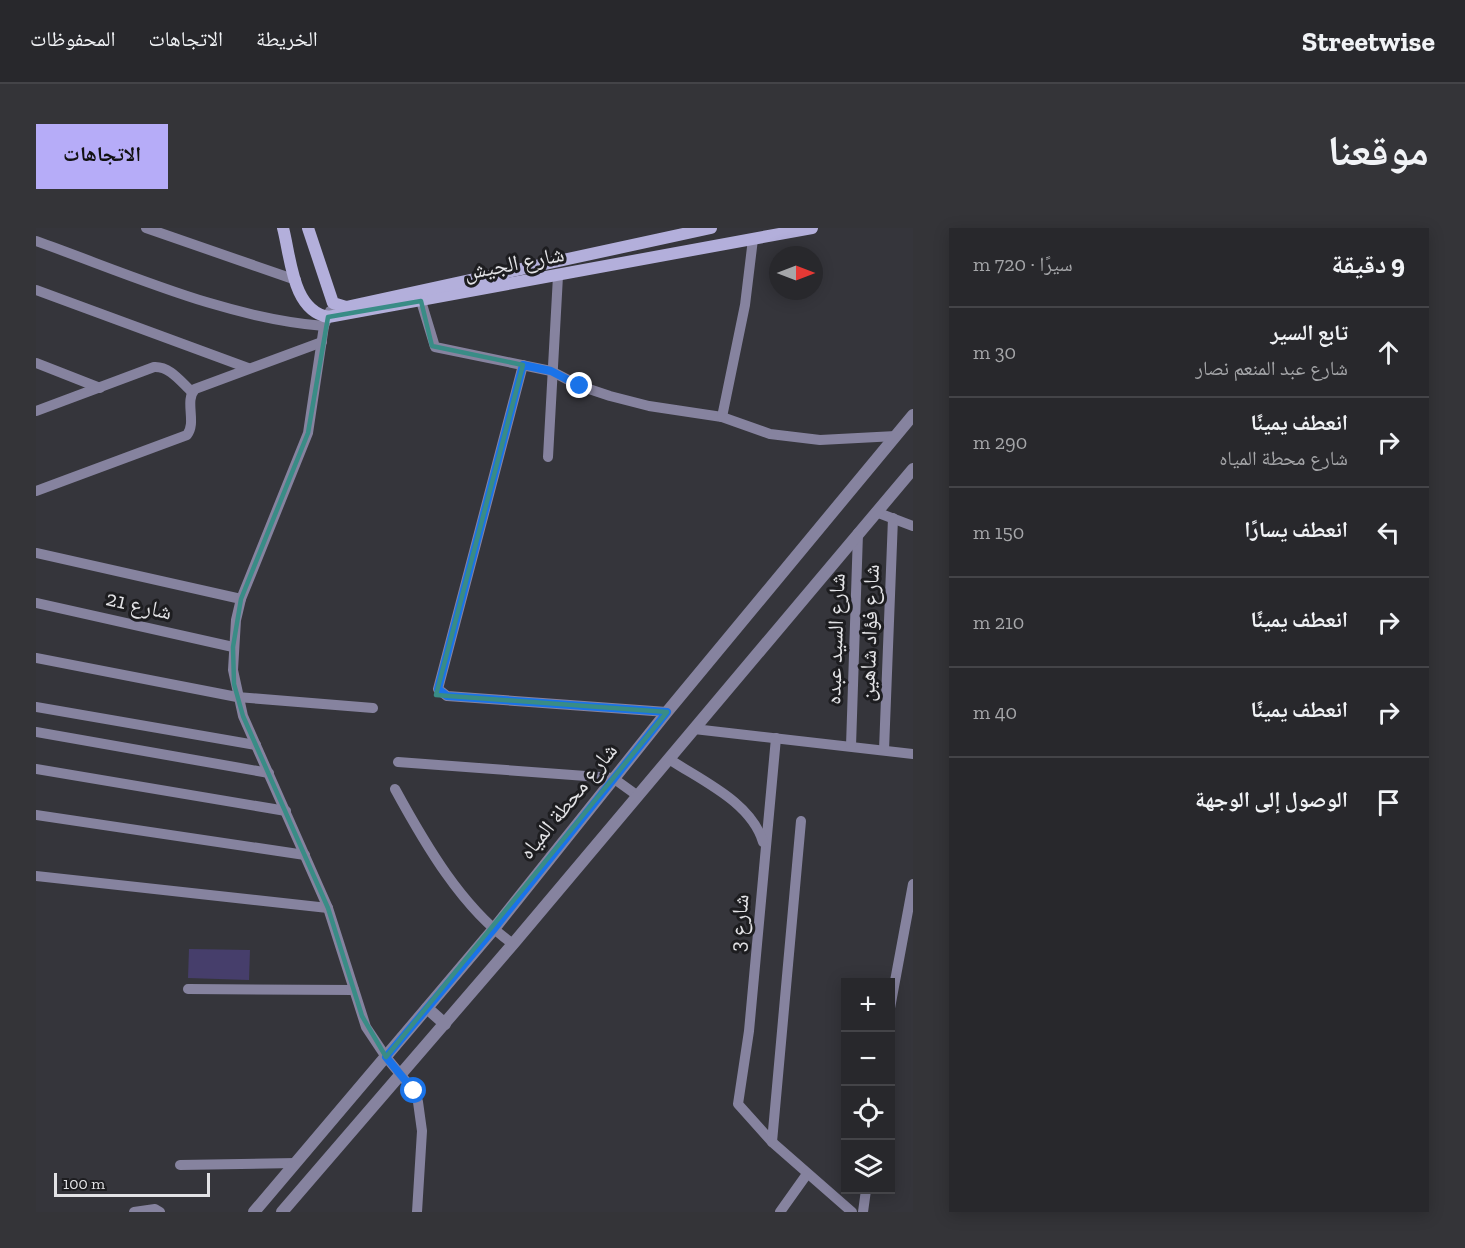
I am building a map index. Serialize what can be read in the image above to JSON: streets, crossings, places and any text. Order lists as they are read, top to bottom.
{
  "streets": {
    "main road": ["شارع الجيش"],
    "street": [
      "شارع 21",
      "شارع فؤاد شاهين",
      "شارع السيد عبده",
      "شارع محطة المياه",
      "شارع 3"
    ]
  },
  "scale_bar": "100 m",
  "north": "right",
  "page": {
    "header": "Streetwise",
    "nav": ["الخريطة", "الاتجاهات", "المحفوظات"],
    "title": "موقعنا",
    "buttons": "الاتجاهات",
    "heading": ["9 دقيقة", "سيرًا · 720 m"],
    "list": [
      ["تابع السير", "شارع عبد المنعم نصار", "30 m"],
      ["انعطف يمينًا", "شارع محطة المياه", "290 m"],
      ["انعطف يسارًا", "150 m"],
      ["انعطف يمينًا", "210 m"],
      ["انعطف يمينًا", "40 m"],
      "الوصول إلى الوجهة"
    ],
    "map_buttons": ["+", "−"],
    "scale": "100 m"
  }
}
